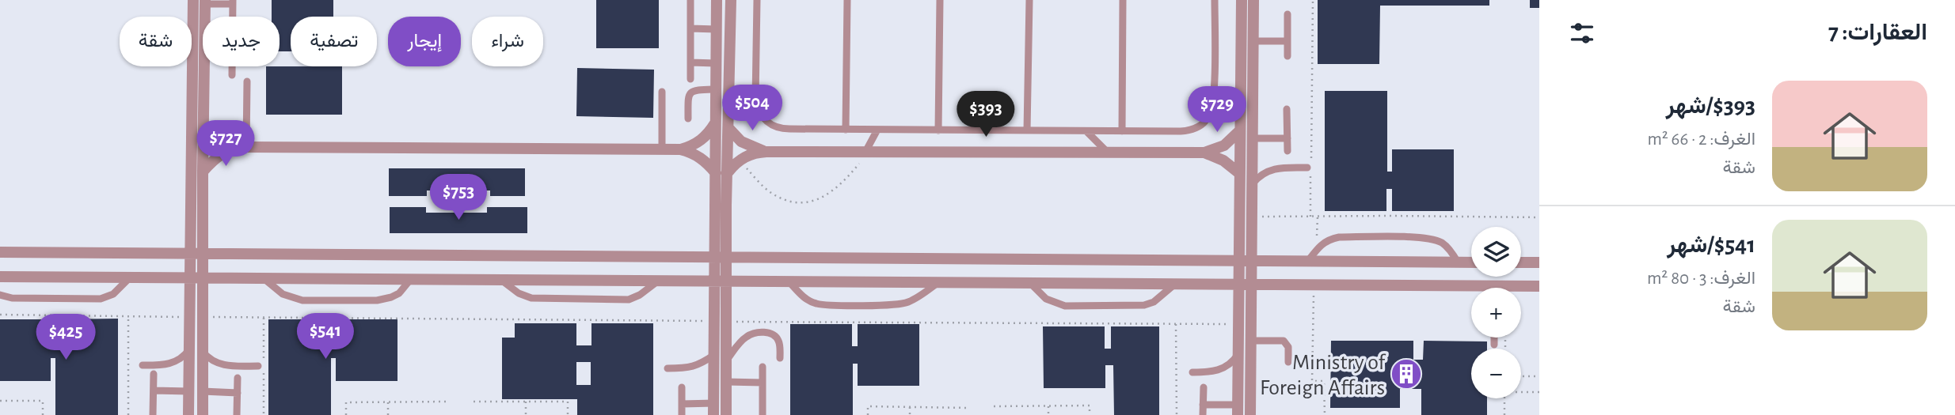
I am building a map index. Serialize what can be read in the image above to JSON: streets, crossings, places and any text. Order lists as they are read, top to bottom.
{
  "places": {
    "building": ["Ministry of Foreign Affairs"]
  },
  "page": {
    "heading": "العقارات: 7",
    "chip": [
      "شراء",
      "إيجار",
      "تصفية",
      "جديد",
      "شقة"
    ],
    "list": [
      {
        "name": "$393/شهر",
        "note": "الغرف: 2 · 66 m² · شقة"
      },
      {
        "name": "$541/شهر",
        "note": "الغرف: 3 · 80 m² · شقة"
      }
    ],
    "price": [
      "$504",
      "$729",
      "$393",
      "$727",
      "$753",
      "$541",
      "$425"
    ],
    "map_buttons": ["+", "−"]
  }
}
